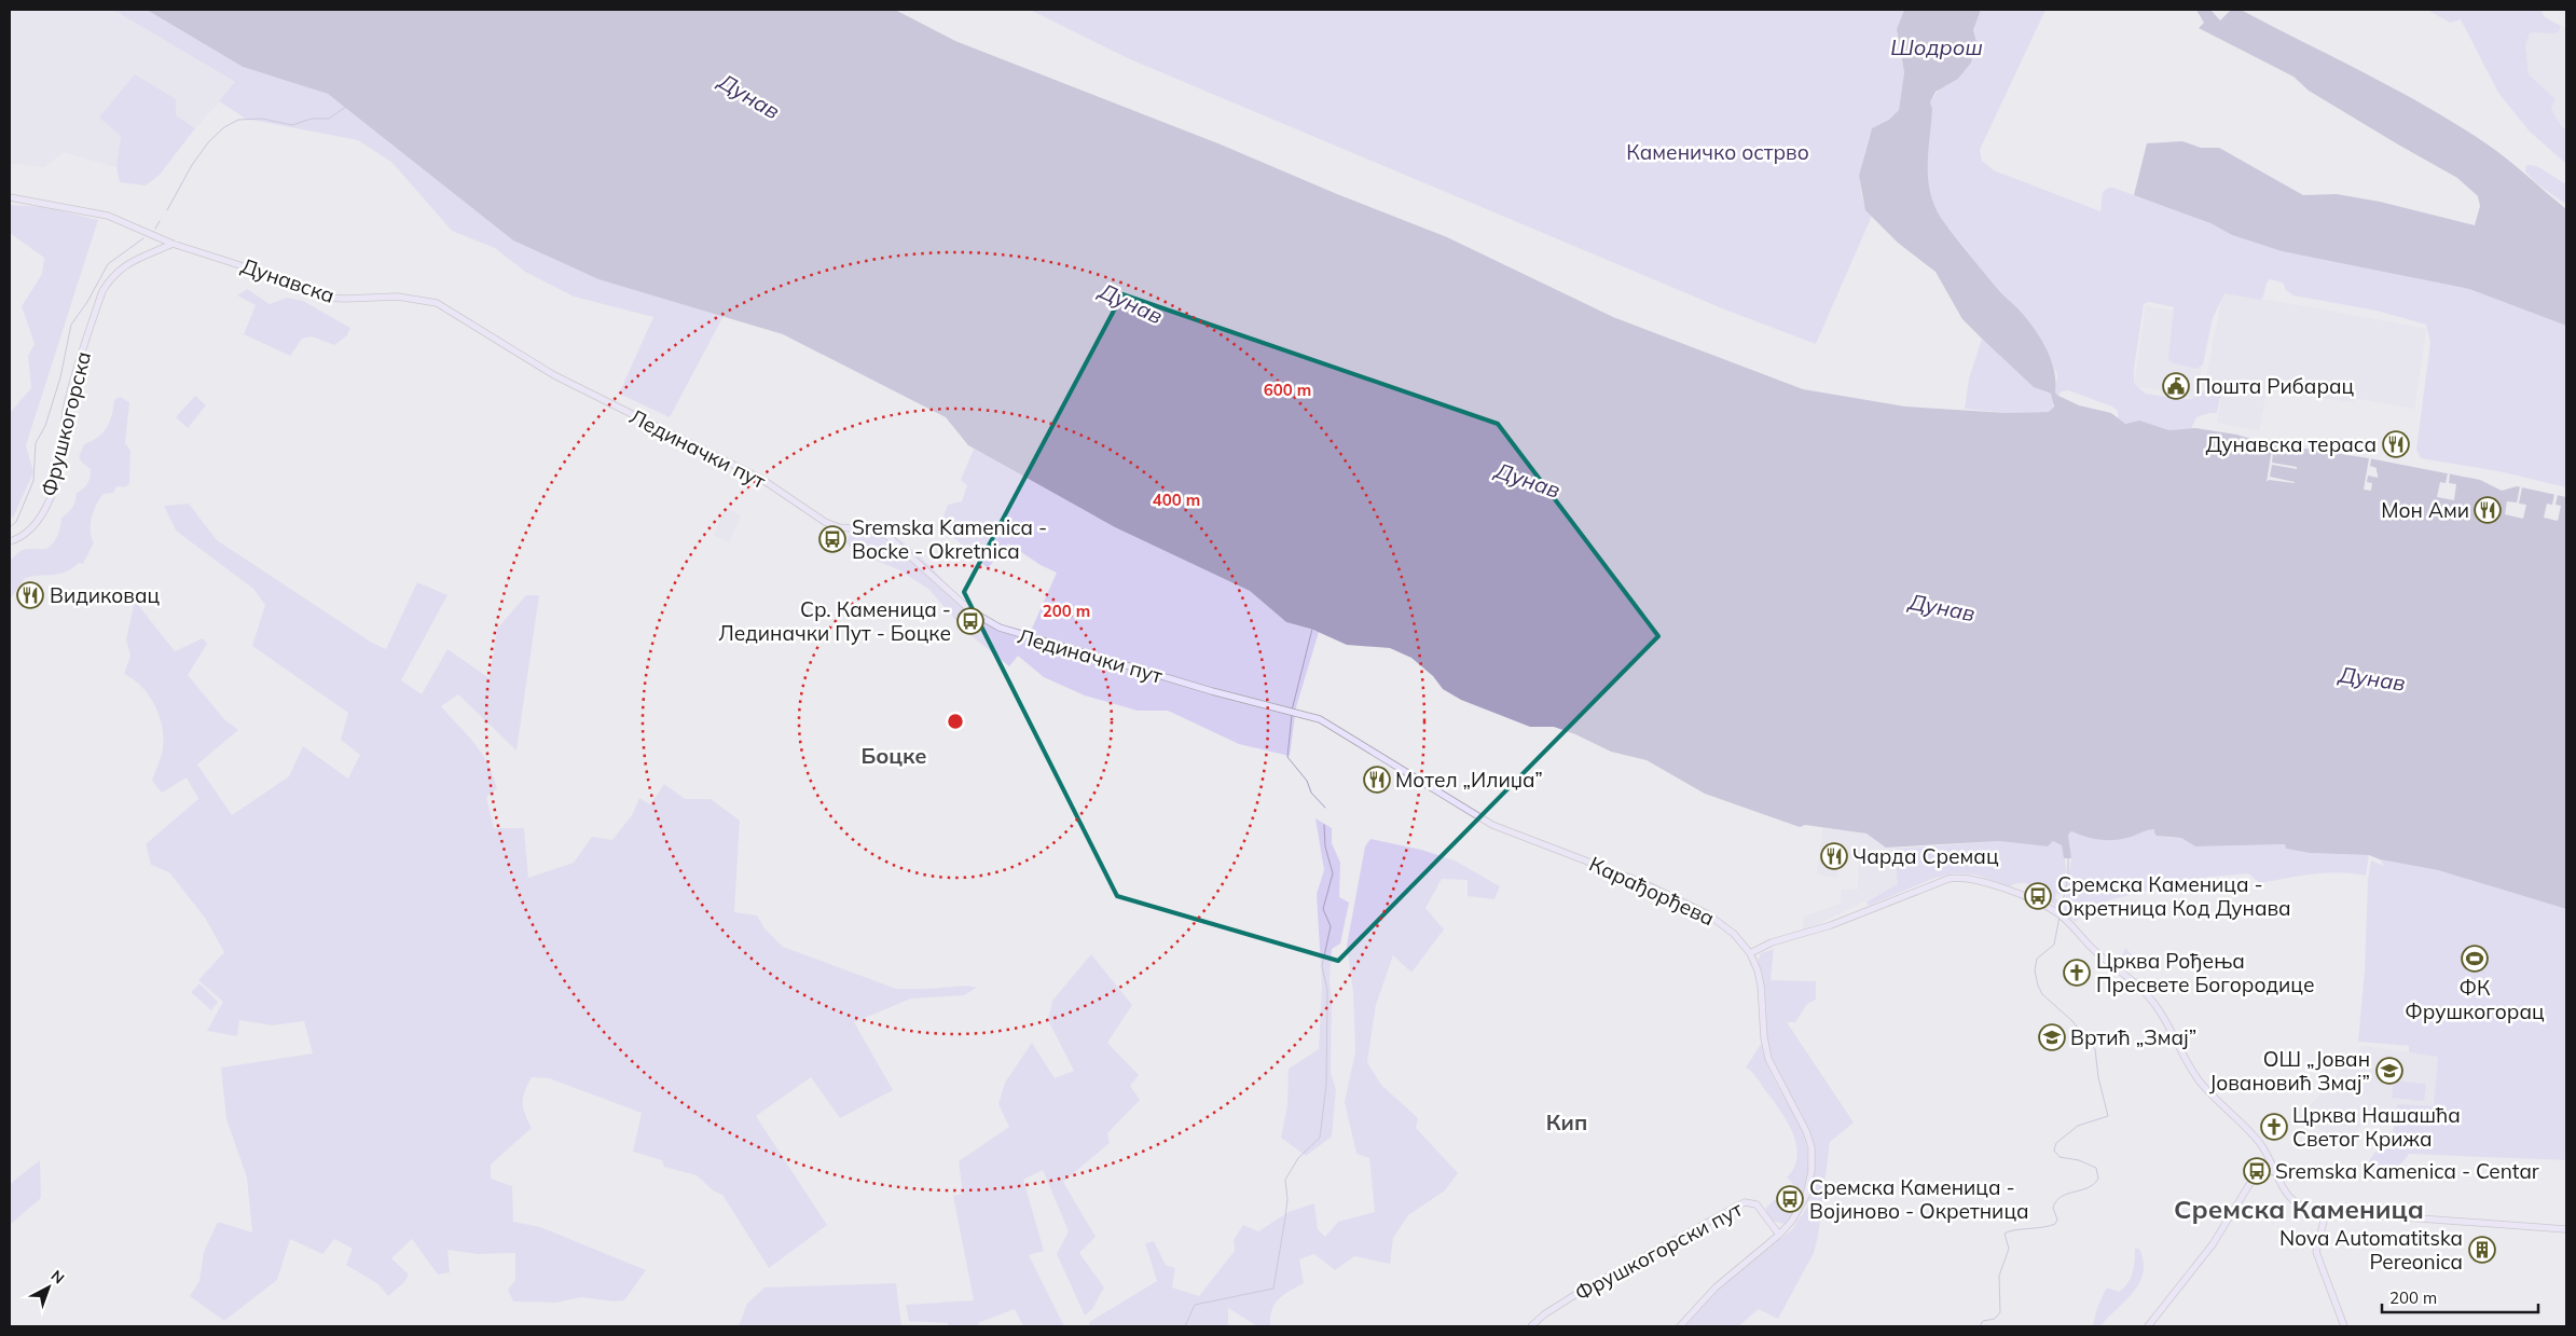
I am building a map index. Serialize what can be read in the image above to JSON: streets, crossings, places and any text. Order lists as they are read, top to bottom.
{
  "streets": {
    "main road": [
      "Дунавска",
      "Фрушкогорска",
      "Лединачки пут",
      "Карађорђева",
      "Фрушкогорски пут"
    ]
  },
  "crossings": [
    ["Дунавска", "Фрушкогорска"],
    ["Дунавска", "Лединачки пут"],
    ["Лединачки пут", "Карађорђева"]
  ],
  "districts": ["Боцке", "Кип", "Сремска Каменица"],
  "water": ["Шодрош", "Дунав"],
  "parks": ["Каменичко острво"],
  "places": {
    "public building": ["Пошта Рибарац"],
    "restaurant": [
      "Дунавска тераса",
      "Мон Ами",
      "Видиковац",
      "Мотел „Илиџа”",
      "Чарда Сремац"
    ],
    "bus stop": [
      "Sremska Kamenica - Bocke - Okretnica",
      "Ср. Каменица - Лединачки Пут - Боцке",
      "Сремска Каменица - Окретница Код Дунава",
      "Sremska Kamenica - Centar",
      "Сремска Каменица - Војиново - Окретница"
    ],
    "sports": ["ФК Фрушкогорац"],
    "church": ["Црква Рођења Пресвете Богородице", "Црква Нашашћа Светог Крижа"],
    "school or university": ["Вртић „Змај”", "ОШ „Јован Јовановић Змај”"],
    "building": ["Nova Automatitska Pereonica"]
  },
  "scale_bar": "200 m",
  "north": "top right",
  "rings": ["600 m", "400 m", "200 m"]
}
